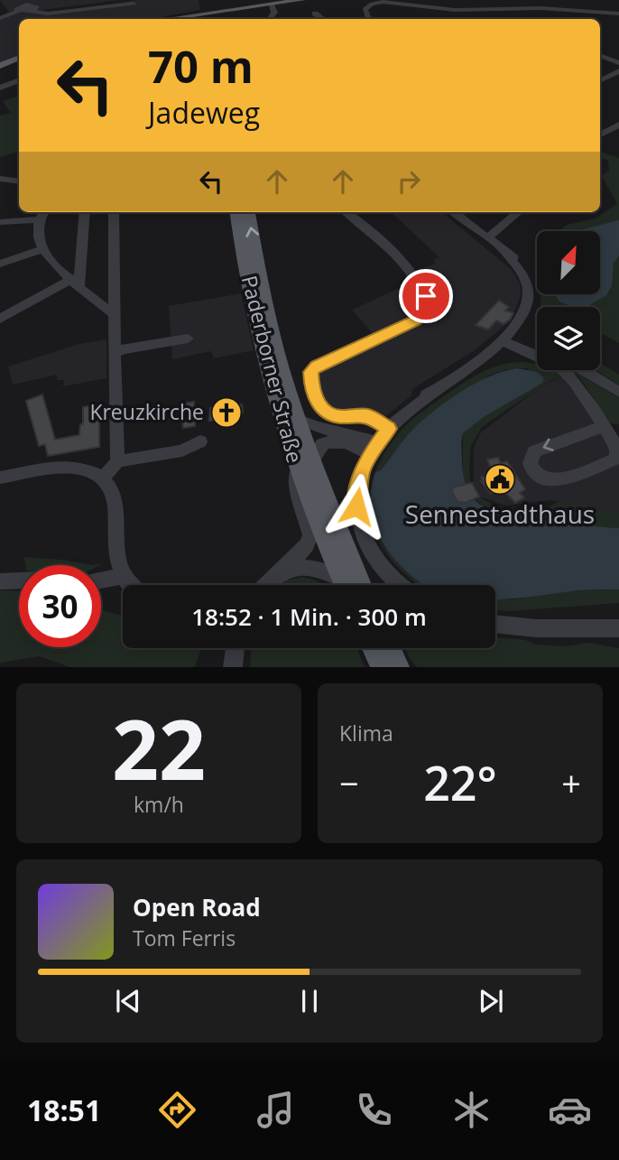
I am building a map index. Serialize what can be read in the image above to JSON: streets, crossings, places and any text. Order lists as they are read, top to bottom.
{
  "streets": {
    "main road": ["Paderborner Straße"]
  },
  "places": {
    "church": ["Kreuzkirche"],
    "public building": ["Sennestadthaus"]
  },
  "north": "top right",
  "page": {
    "turn": ["70 m", "Jadeweg"],
    "limit": "30",
    "trip": "18:52 · 1 Min. · 300 m",
    "tile": [
      ["22", "km/h"],
      "Klima"
    ],
    "heat": ["−", "22°", "+"],
    "song": ["Open Road", "Tom Ferris"],
    "tabs": "18:51"
  }
}
